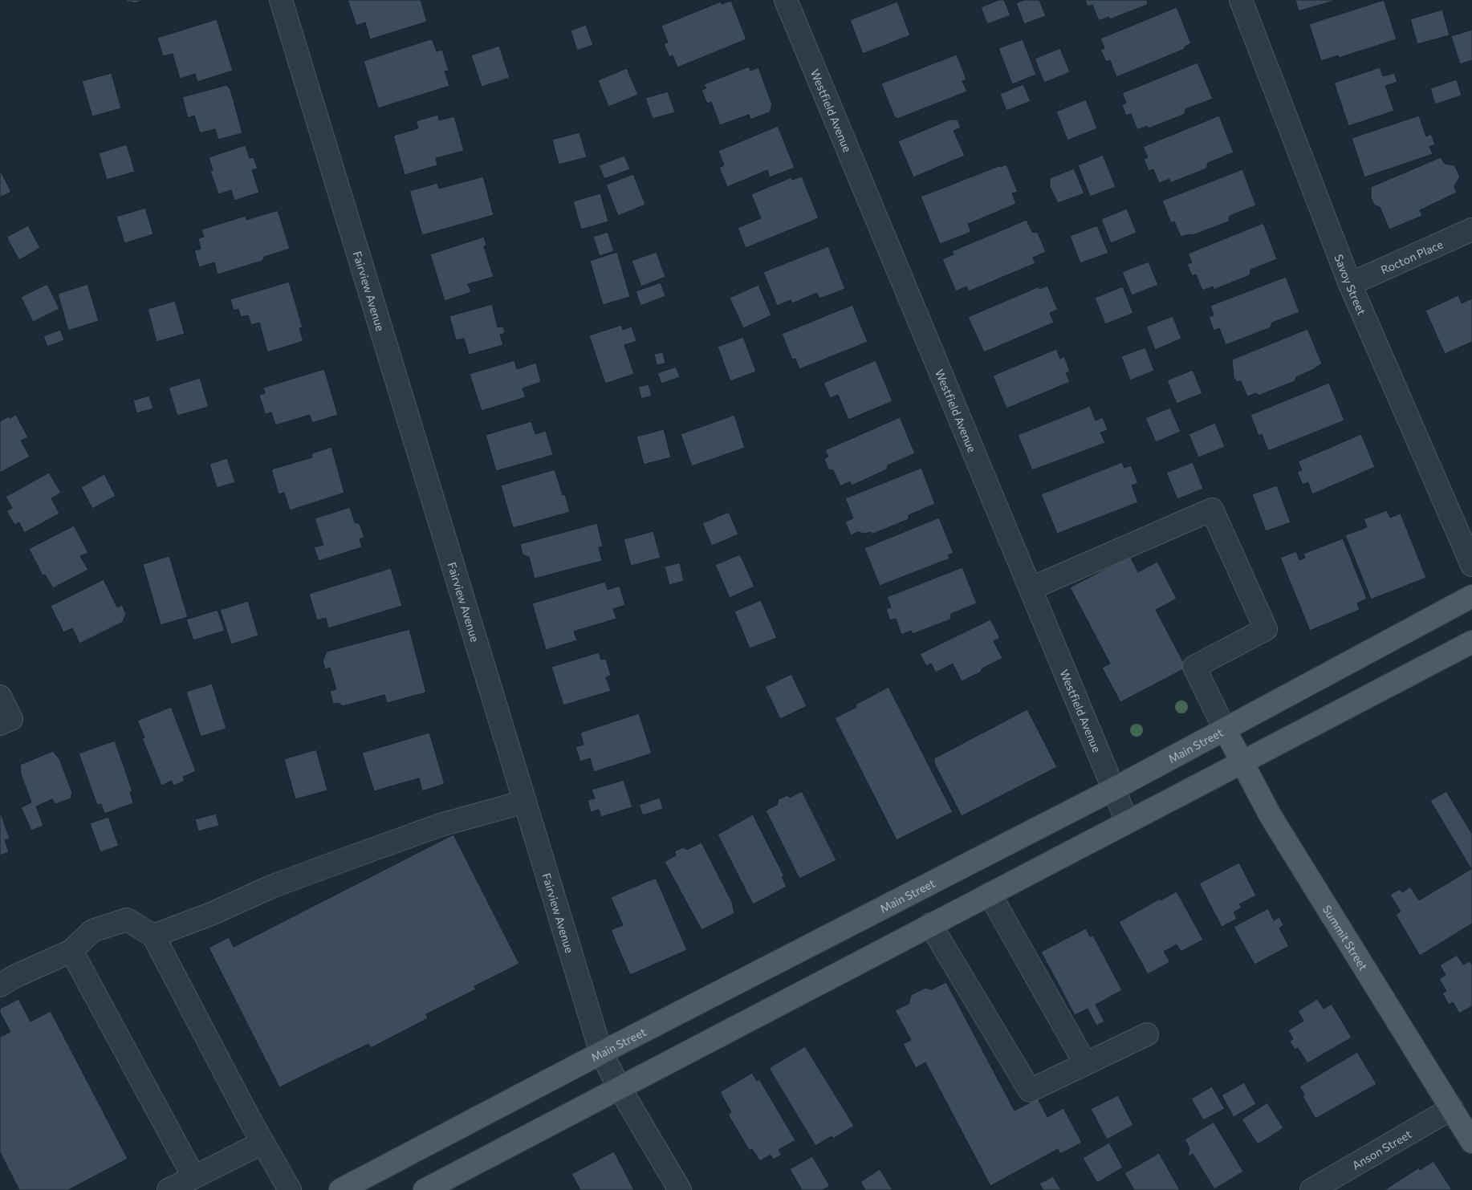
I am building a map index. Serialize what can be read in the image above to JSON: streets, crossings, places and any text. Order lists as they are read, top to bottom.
{
  "streets": {
    "main road": ["Main Street", "Summit Street"],
    "street": [
      "Westfield Avenue",
      "Rocton Place",
      "Savoy Street",
      "Fairview Avenue",
      "Anson Street"
    ]
  },
  "crossings": [
    ["Westfield Avenue", "Main Street"],
    ["Rocton Place", "Savoy Street"],
    ["Fairview Avenue", "Main Street"],
    ["Main Street", "Summit Street"],
    ["Summit Street", "Anson Street"]
  ]
}
